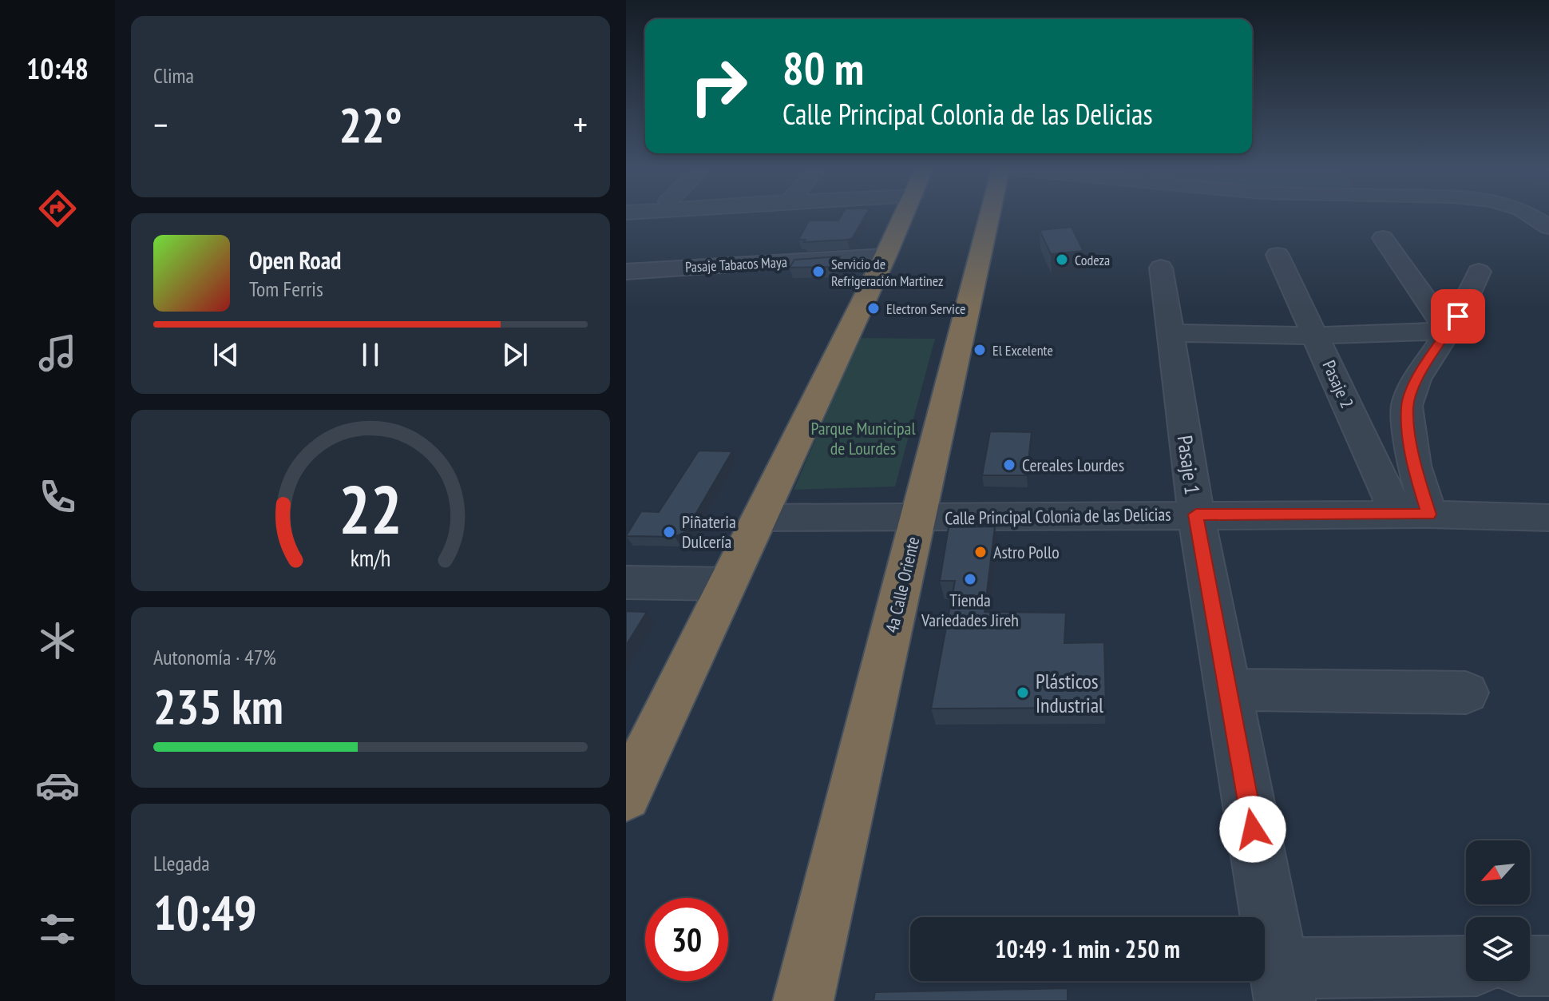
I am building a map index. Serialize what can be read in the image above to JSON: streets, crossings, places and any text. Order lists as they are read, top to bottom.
{
  "streets": {
    "highway": ["4a Calle Oriente"],
    "street": [
      "Pasaje Tabacos Maya",
      "Pasaje 2",
      "Pasaje 1",
      "Calle Principal Colonia de las Delicias"
    ]
  },
  "crossings": [
    ["Pasaje 2", "Calle Principal Colonia de las Delicias"],
    ["Pasaje 1", "Calle Principal Colonia de las Delicias"],
    ["Calle Principal Colonia de las Delicias", "4a Calle Oriente"]
  ],
  "parks": ["Parque Municipal de Lourdes"],
  "places": [
    "Codeza",
    "Servicio de Refrigeración Martinez",
    "Electron Service",
    "El Excelente",
    "Cereales Lourdes",
    "Piñateria Dulcería",
    "Astro Pollo",
    "Tienda Variedades Jireh",
    "Plásticos Industrial"
  ],
  "north": "bottom left",
  "page": {
    "tabs": "10:48",
    "tile": [
      "Clima",
      ["Autonomía · 47%", "235 km"],
      ["Llegada", "10:49"]
    ],
    "turn": ["80 m", "Calle Principal Colonia de las Delicias"],
    "heat": ["−", "22°", "+"],
    "song": ["Open Road", "Tom Ferris"],
    "limit": "30",
    "trip": "10:49 · 1 min · 250 m",
    "gauge": ["22", "km/h"]
  }
}
